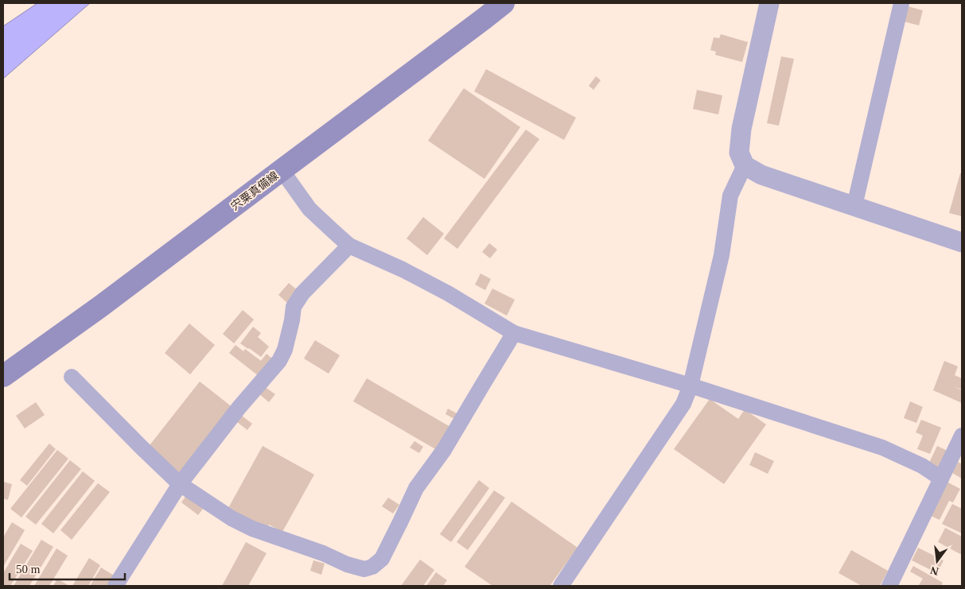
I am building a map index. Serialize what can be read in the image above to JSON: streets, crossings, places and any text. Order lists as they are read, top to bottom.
{
  "streets": {
    "main road": ["宍粟真備線"]
  },
  "scale_bar": "50 m",
  "north": "bottom"
}
